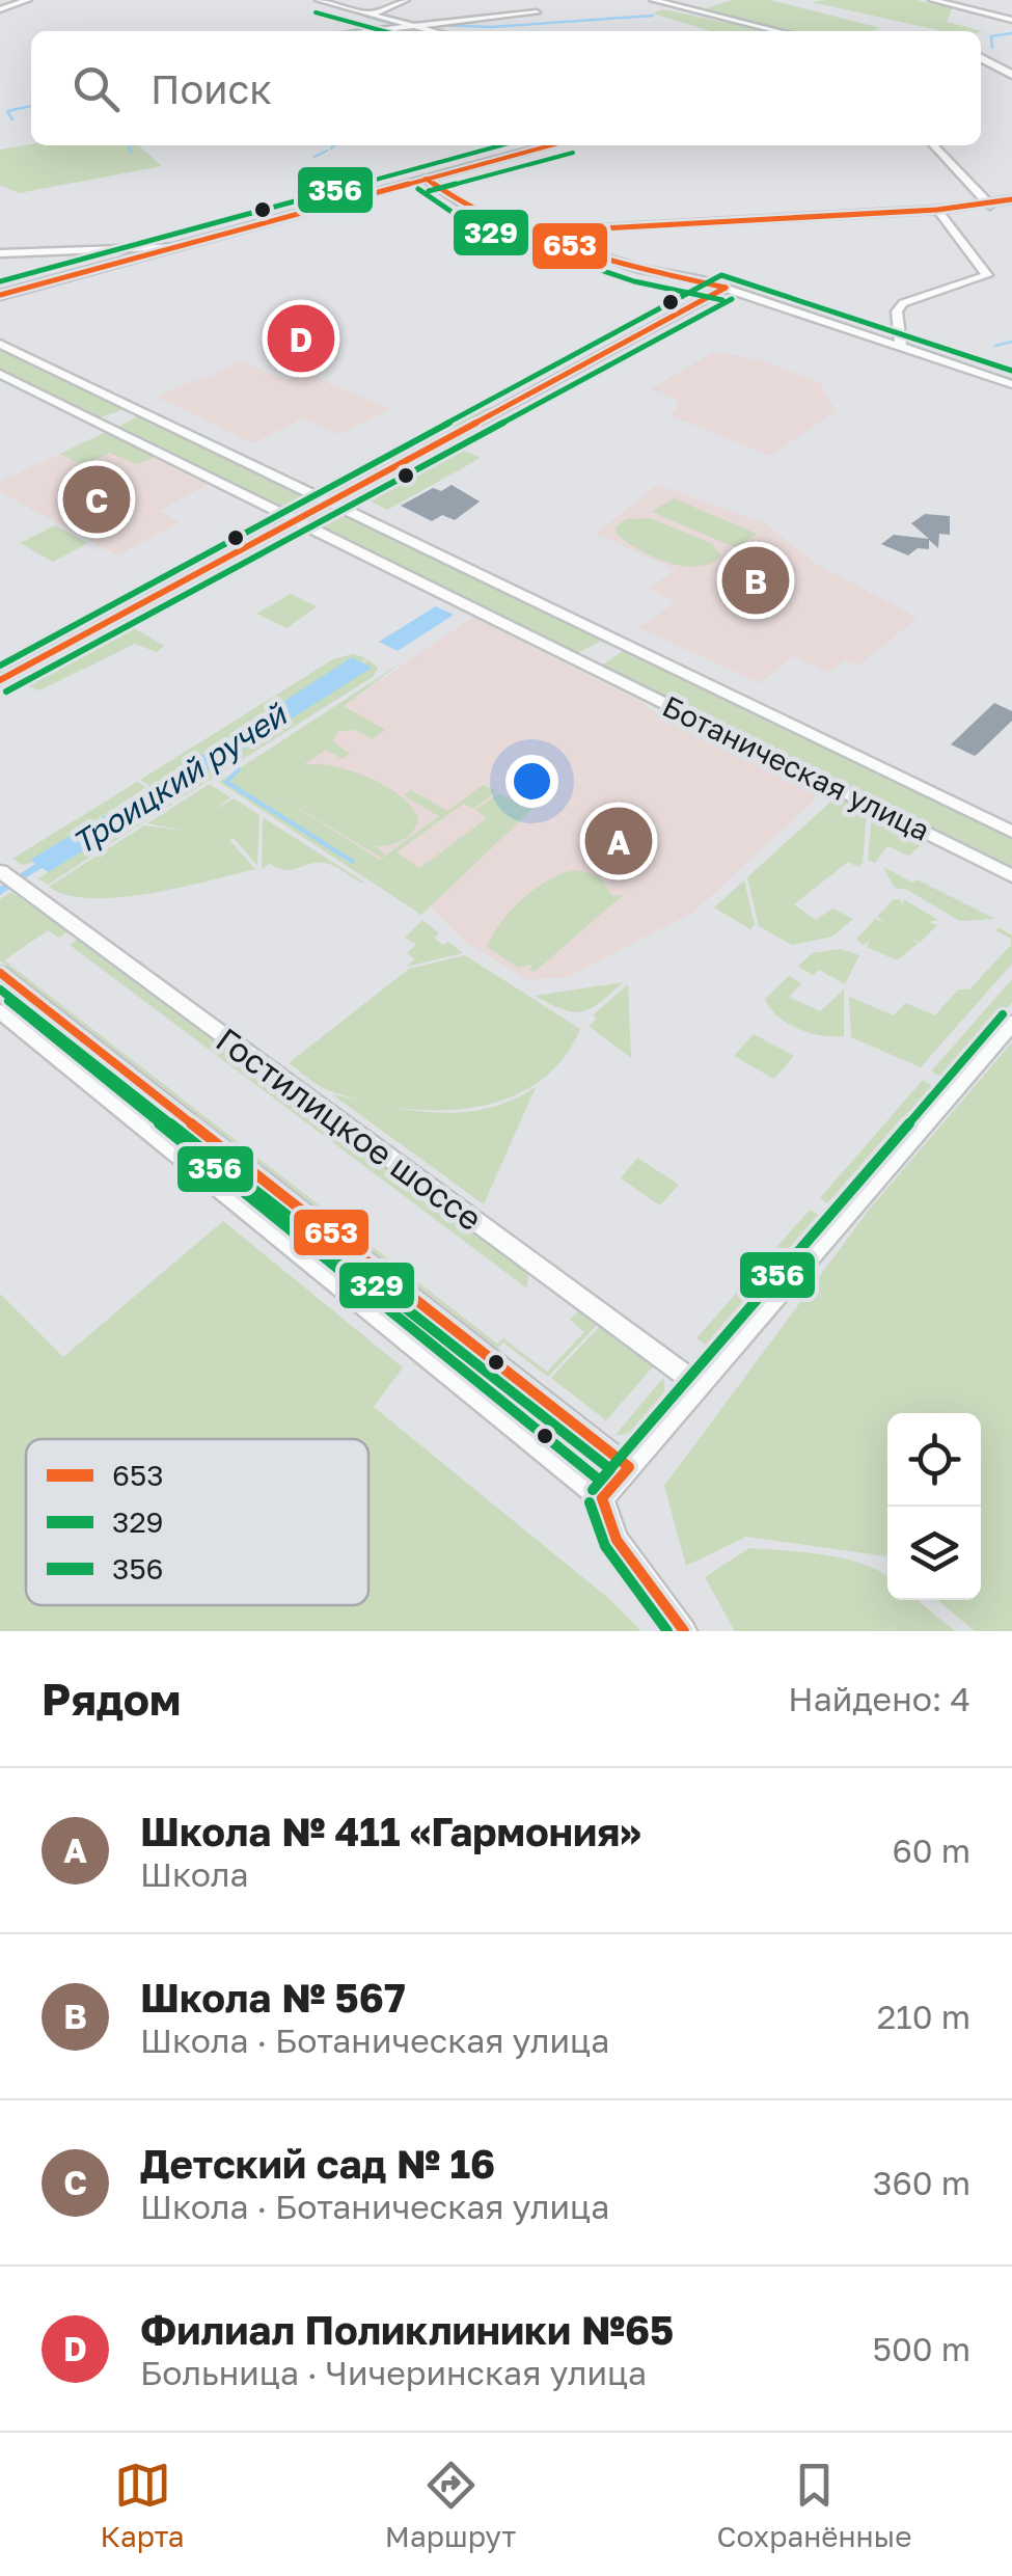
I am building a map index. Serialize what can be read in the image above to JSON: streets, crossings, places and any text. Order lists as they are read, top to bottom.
{
  "streets": {
    "street": ["Ботаническая улица", "Гостилицкое шоссе"]
  },
  "water": ["Троицкий ручей"],
  "lines": ["transit line 329", "transit line 653", "transit line 356"],
  "legend": ["653", "329", "356"],
  "page": {
    "search": "Поиск",
    "pins": [
      "D",
      "C",
      "B",
      "A"
    ],
    "heading": ["Рядом", "Найдено: 4"],
    "list": [
      {
        "mark": "A",
        "name": "Школа № 411 «Гармония»",
        "note": "Школа",
        "value": "60 m"
      },
      {
        "mark": "B",
        "name": "Школа № 567",
        "note": "Школа · Ботаническая улица",
        "value": "210 m"
      },
      {
        "mark": "C",
        "name": "Детский сад № 16",
        "note": "Школа · Ботаническая улица",
        "value": "360 m"
      },
      {
        "mark": "D",
        "name": "Филиал Поликлиники №65",
        "note": "Больница · Чичеринская улица",
        "value": "500 m"
      }
    ],
    "nav": ["Карта", "Маршрут", "Сохранённые"]
  }
}
